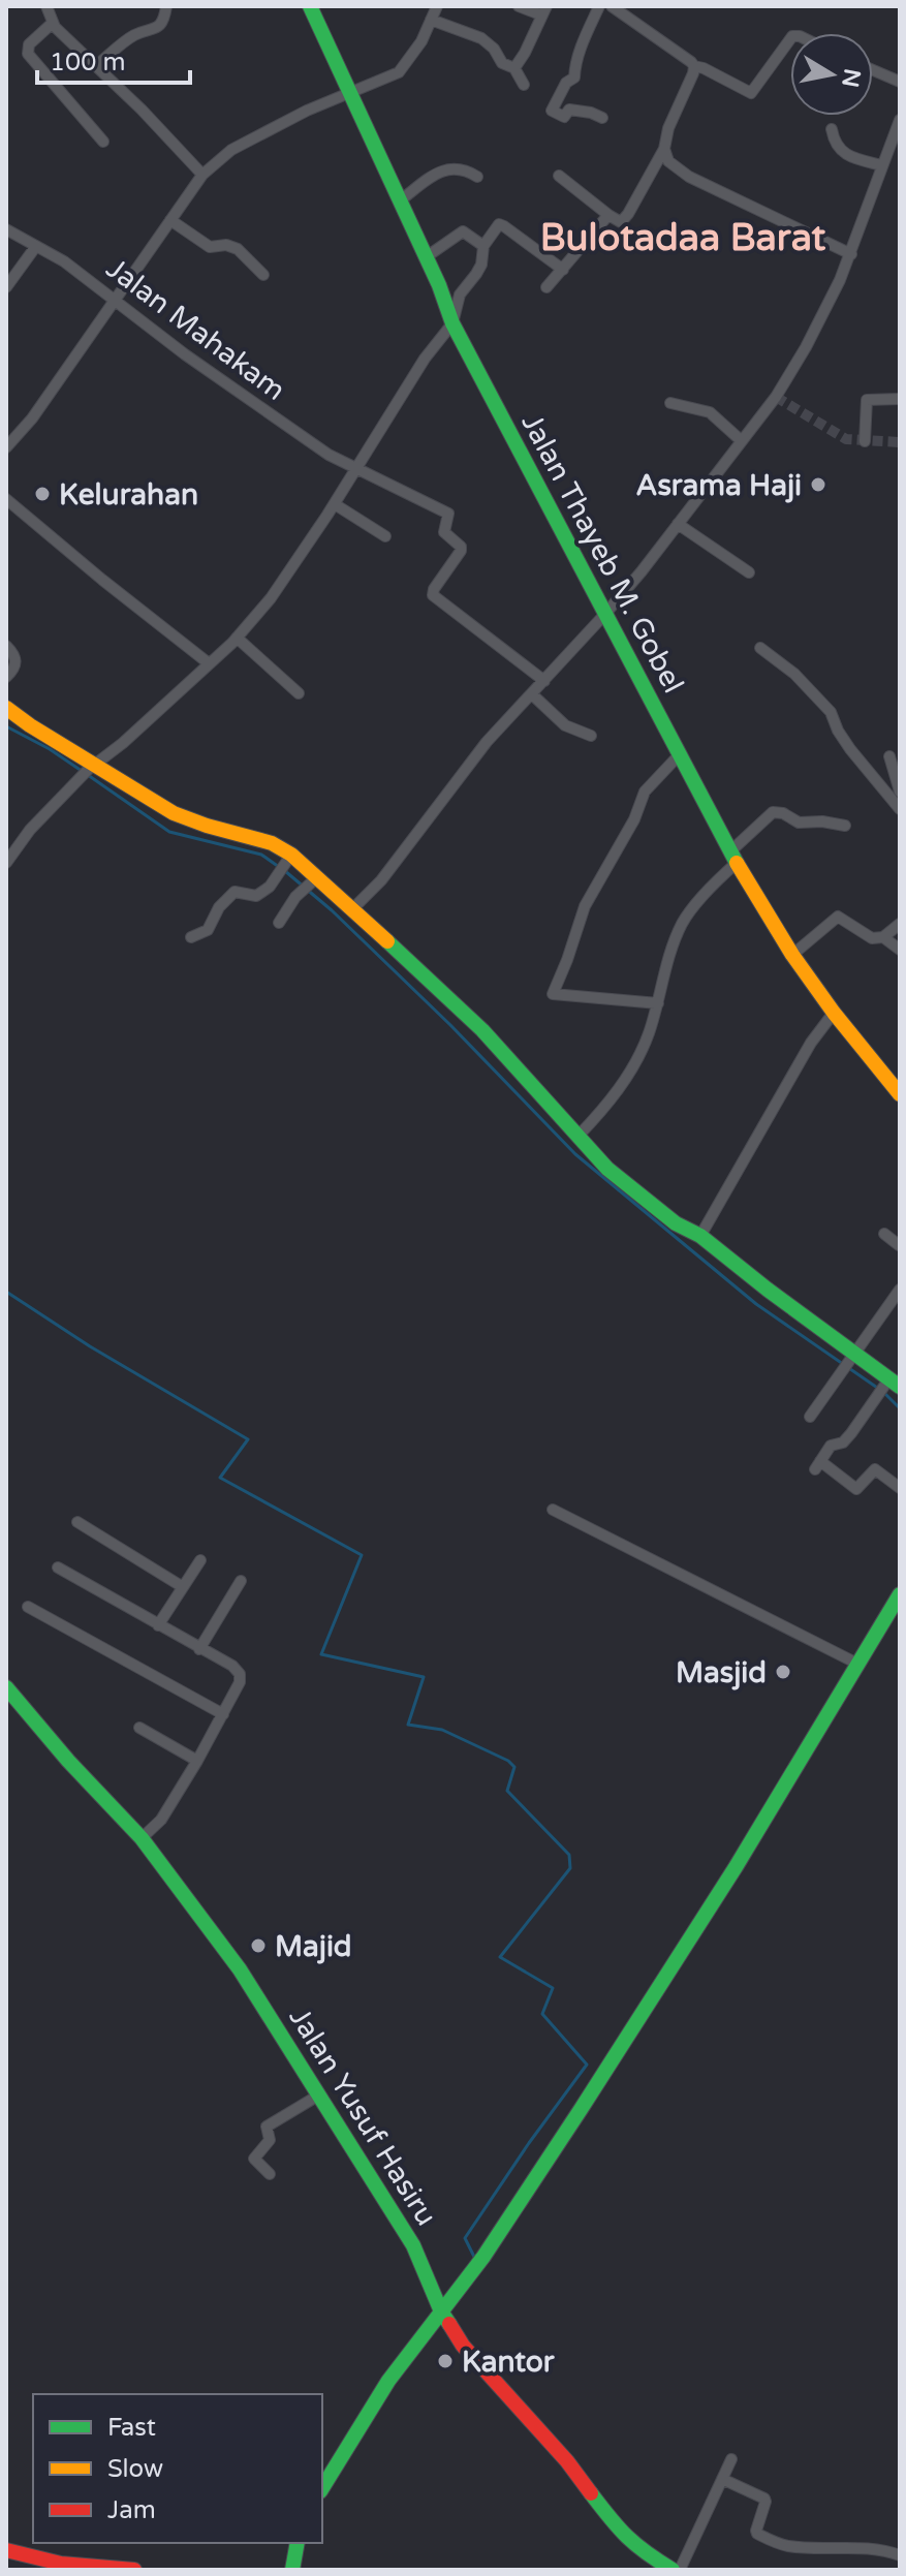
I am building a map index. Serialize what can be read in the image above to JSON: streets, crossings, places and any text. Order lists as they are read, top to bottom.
{
  "streets": {
    "street": ["Jalan Mahakam", "Jalan Thayeb M. Gobel", "Jalan Yusuf Hasiru"]
  },
  "districts": ["Bulotadaa Barat"],
  "places": [
    "Asrama Haji",
    "Kelurahan",
    "Masjid",
    "Majid",
    "Kantor"
  ],
  "legend": ["Fast", "Slow", "Jam"],
  "scale_bar": "100 m",
  "north": "right"
}
